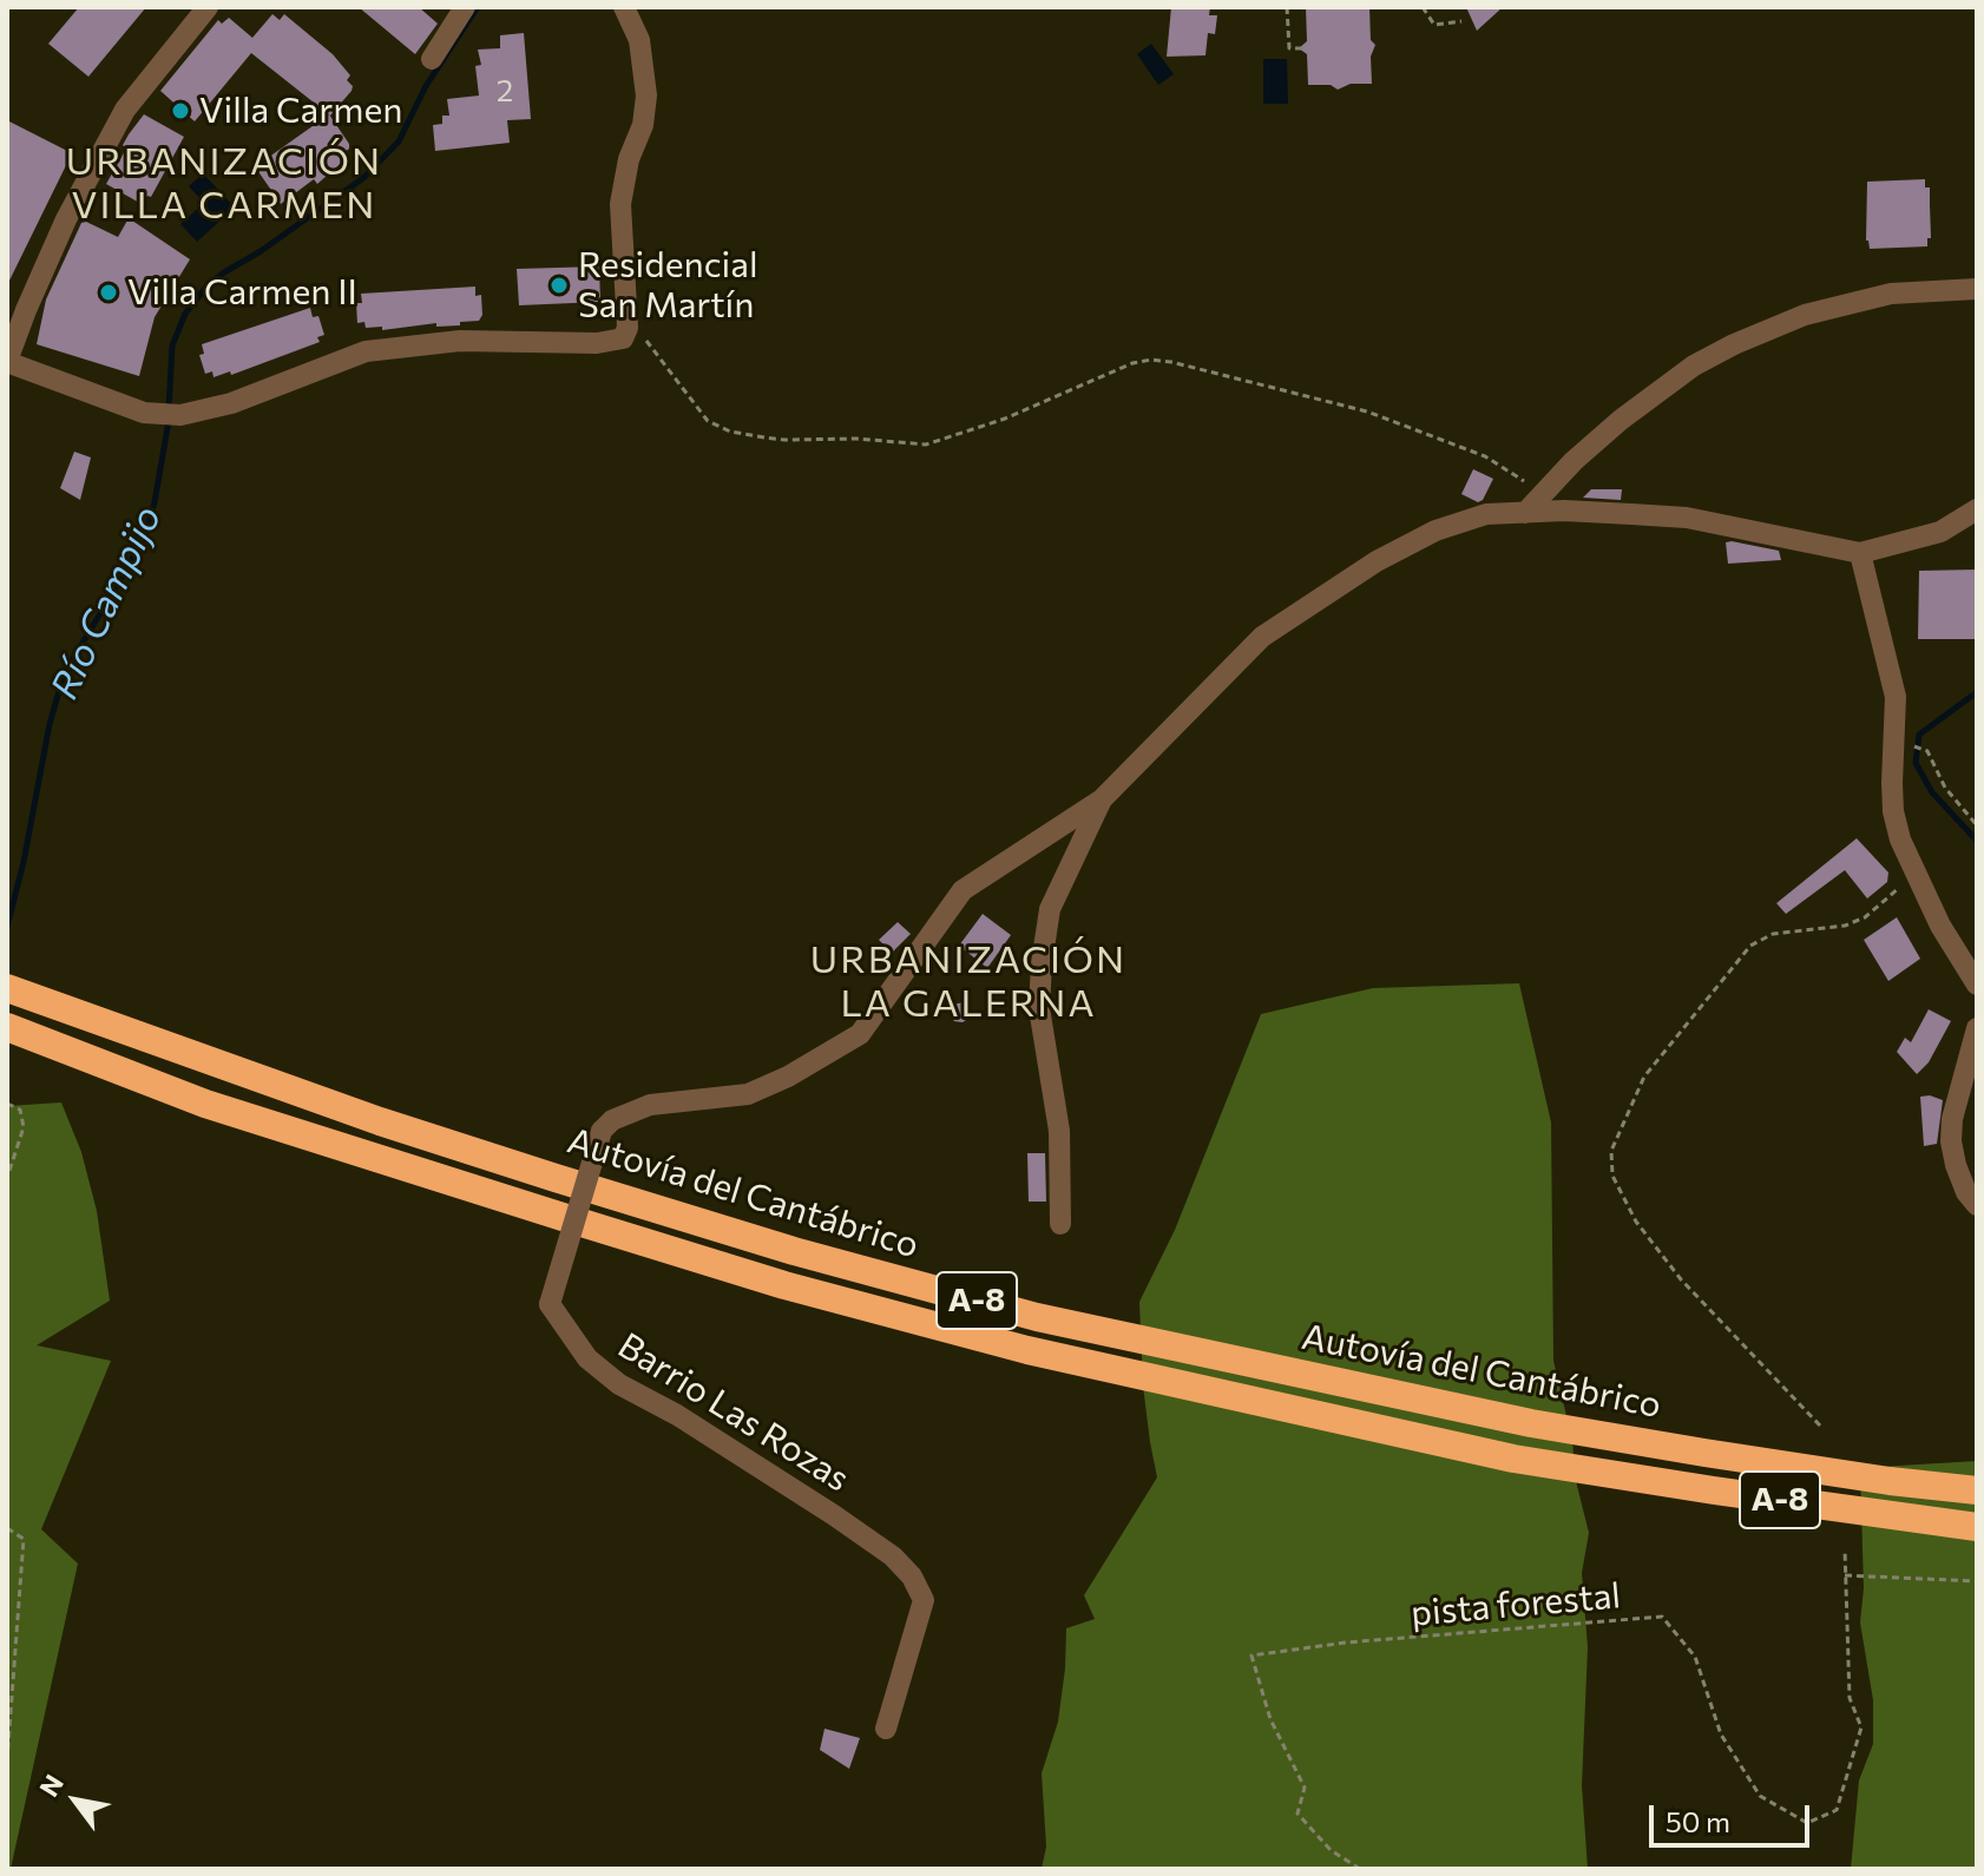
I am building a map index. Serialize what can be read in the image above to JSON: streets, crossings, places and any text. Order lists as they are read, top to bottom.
{
  "streets": {
    "highway": ["Autovía del Cantábrico", "A-8"],
    "street": ["Barrio Las Rozas"],
    "path": ["pista forestal"]
  },
  "districts": ["URBANIZACIÓN VILLA CARMEN", "URBANIZACIÓN LA GALERNA"],
  "water": ["Río Campijo"],
  "places": ["Villa Carmen", "Residencial San Martín", "Villa Carmen II"],
  "house_numbers": ["2"],
  "scale_bar": "50 m",
  "north": "top left"
}
